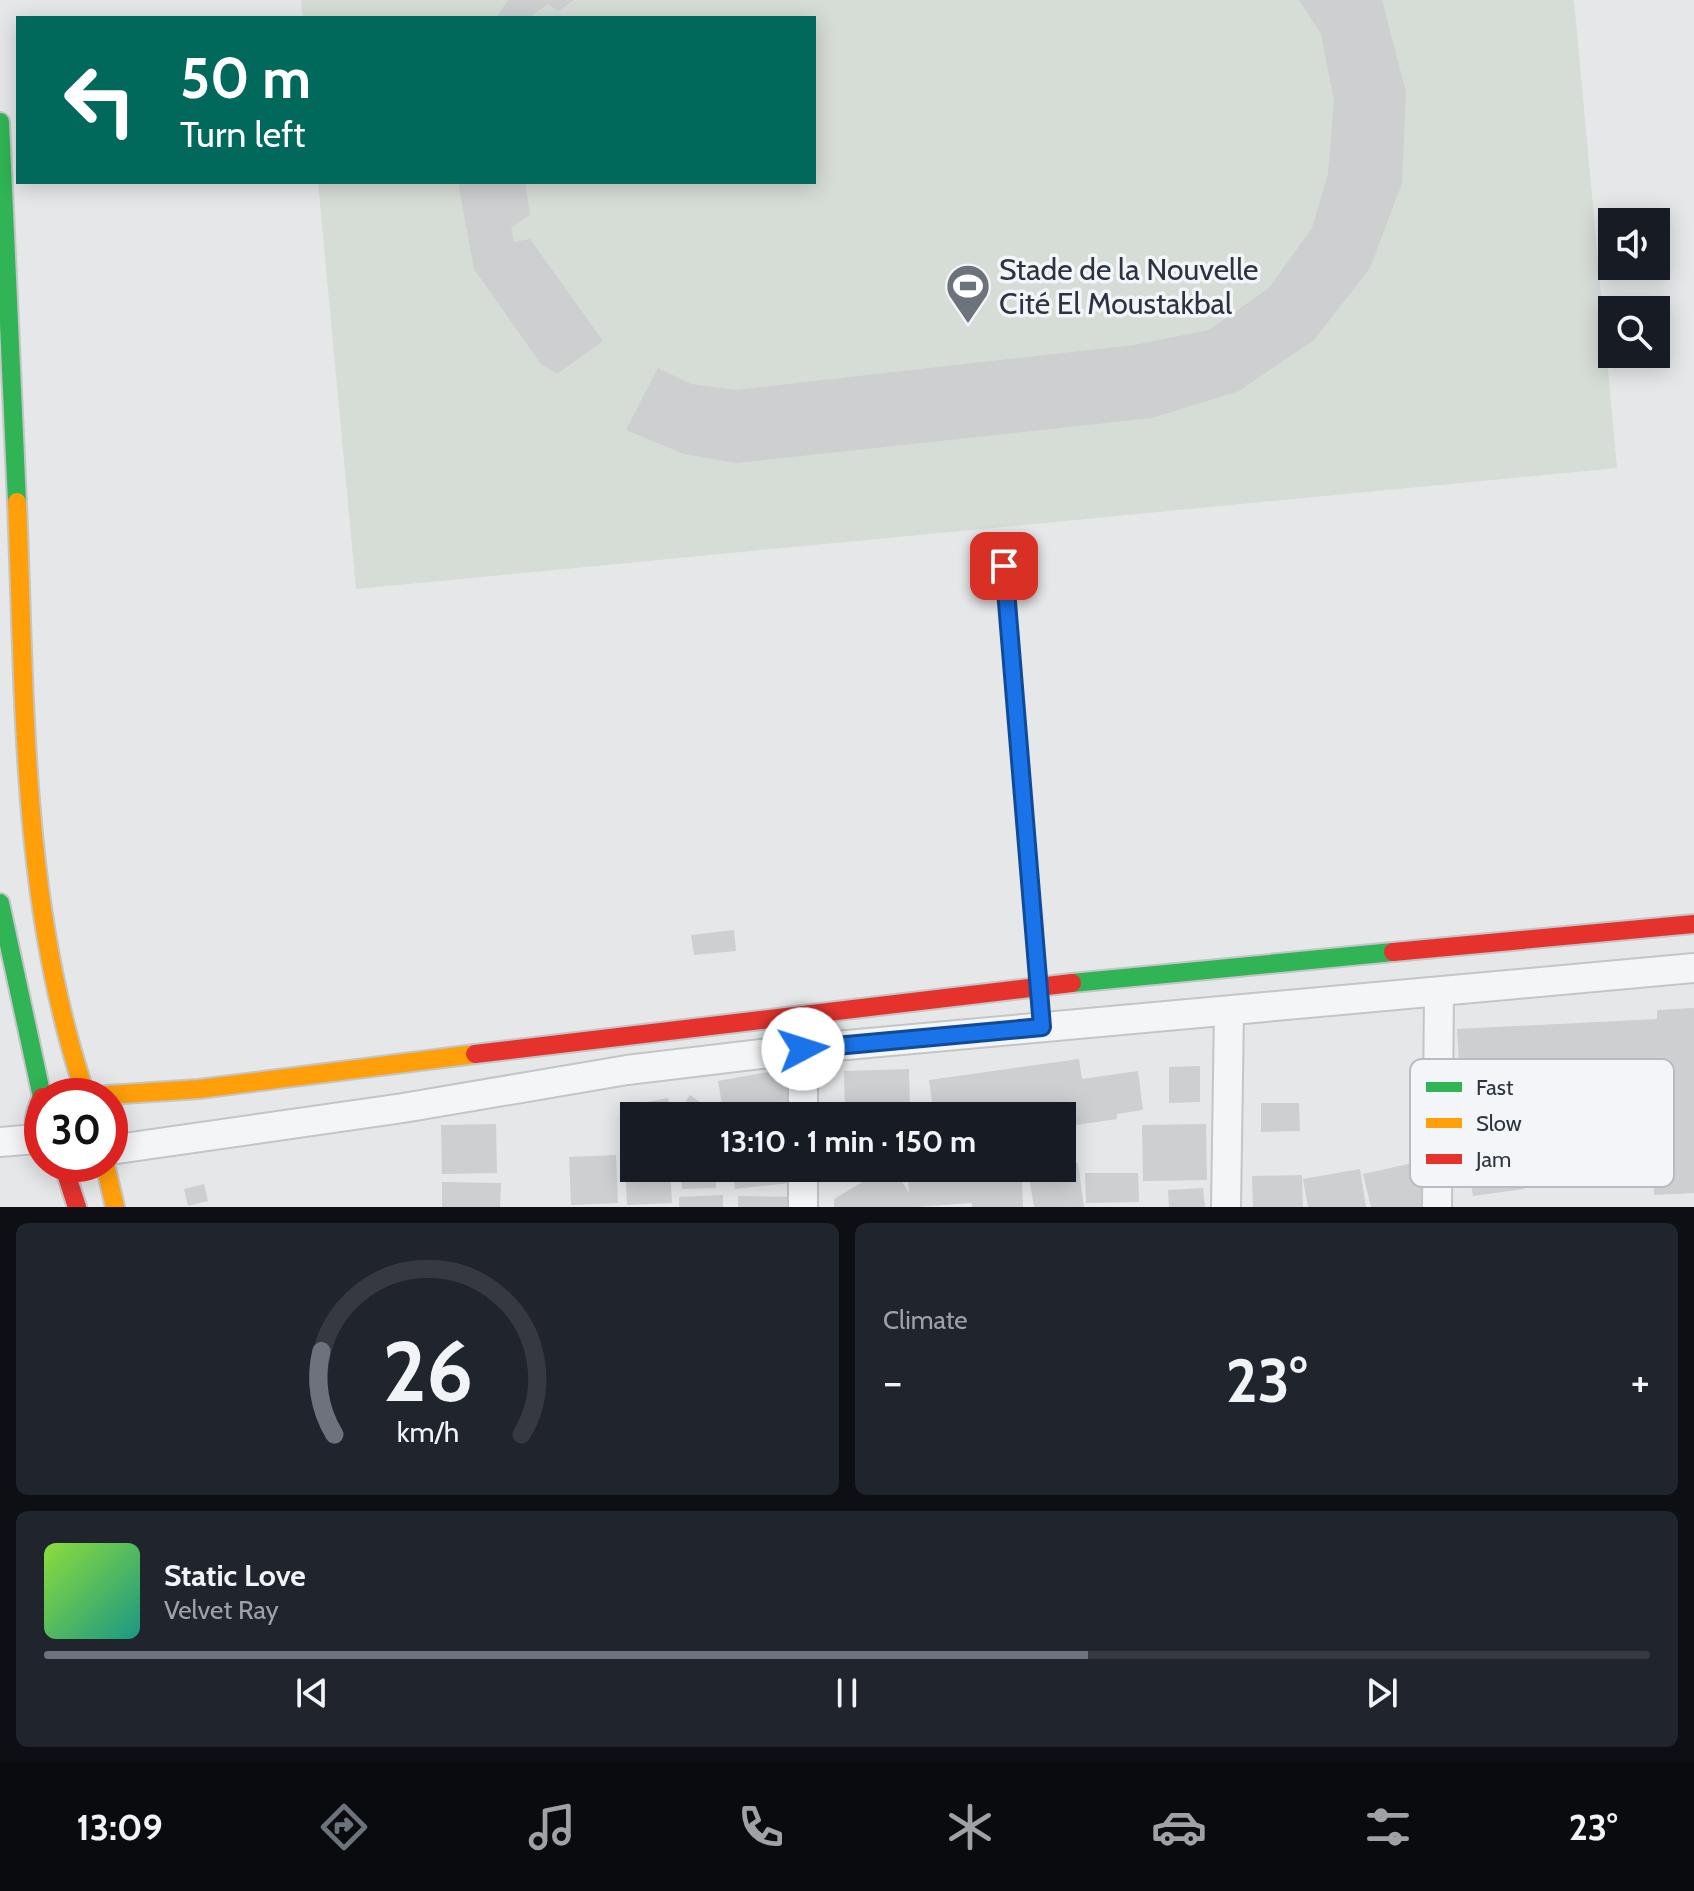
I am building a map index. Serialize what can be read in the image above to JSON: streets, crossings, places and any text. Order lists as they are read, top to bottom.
{
  "places": {
    "sports": ["Stade de la Nouvelle Cité El Moustakbal"]
  },
  "legend": ["Fast", "Slow", "Jam"],
  "page": {
    "turn": ["50 m", "Turn left"],
    "limit": "30",
    "trip": "13:10 · 1 min · 150 m",
    "tile": "Climate",
    "heat": ["−", "23°", "+"],
    "song": ["Static Love", "Velvet Ray"],
    "tabs": ["13:09", "23°"],
    "gauge": ["26", "km/h"]
  }
}
